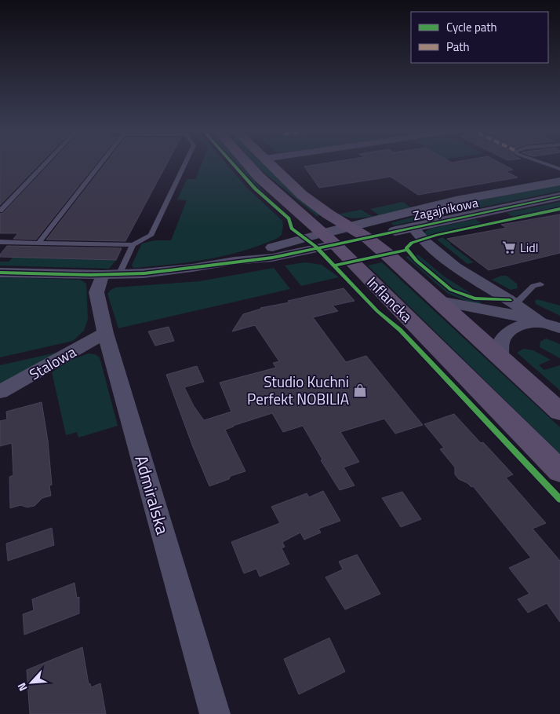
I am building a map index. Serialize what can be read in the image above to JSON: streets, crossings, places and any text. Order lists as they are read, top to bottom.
{
  "streets": {
    "main road": ["Inflancka"],
    "street": ["Zagajnikowa", "Stalowa", "Admiralska"]
  },
  "crossings": [
    ["Zagajnikowa", "Inflancka"],
    ["Stalowa", "Admiralska"]
  ],
  "places": {
    "supermarket": ["Lidl"],
    "shop": ["Studio Kuchni Perfekt NOBILIA"]
  },
  "legend": ["Cycle path", "Path"],
  "north": "bottom left"
}
